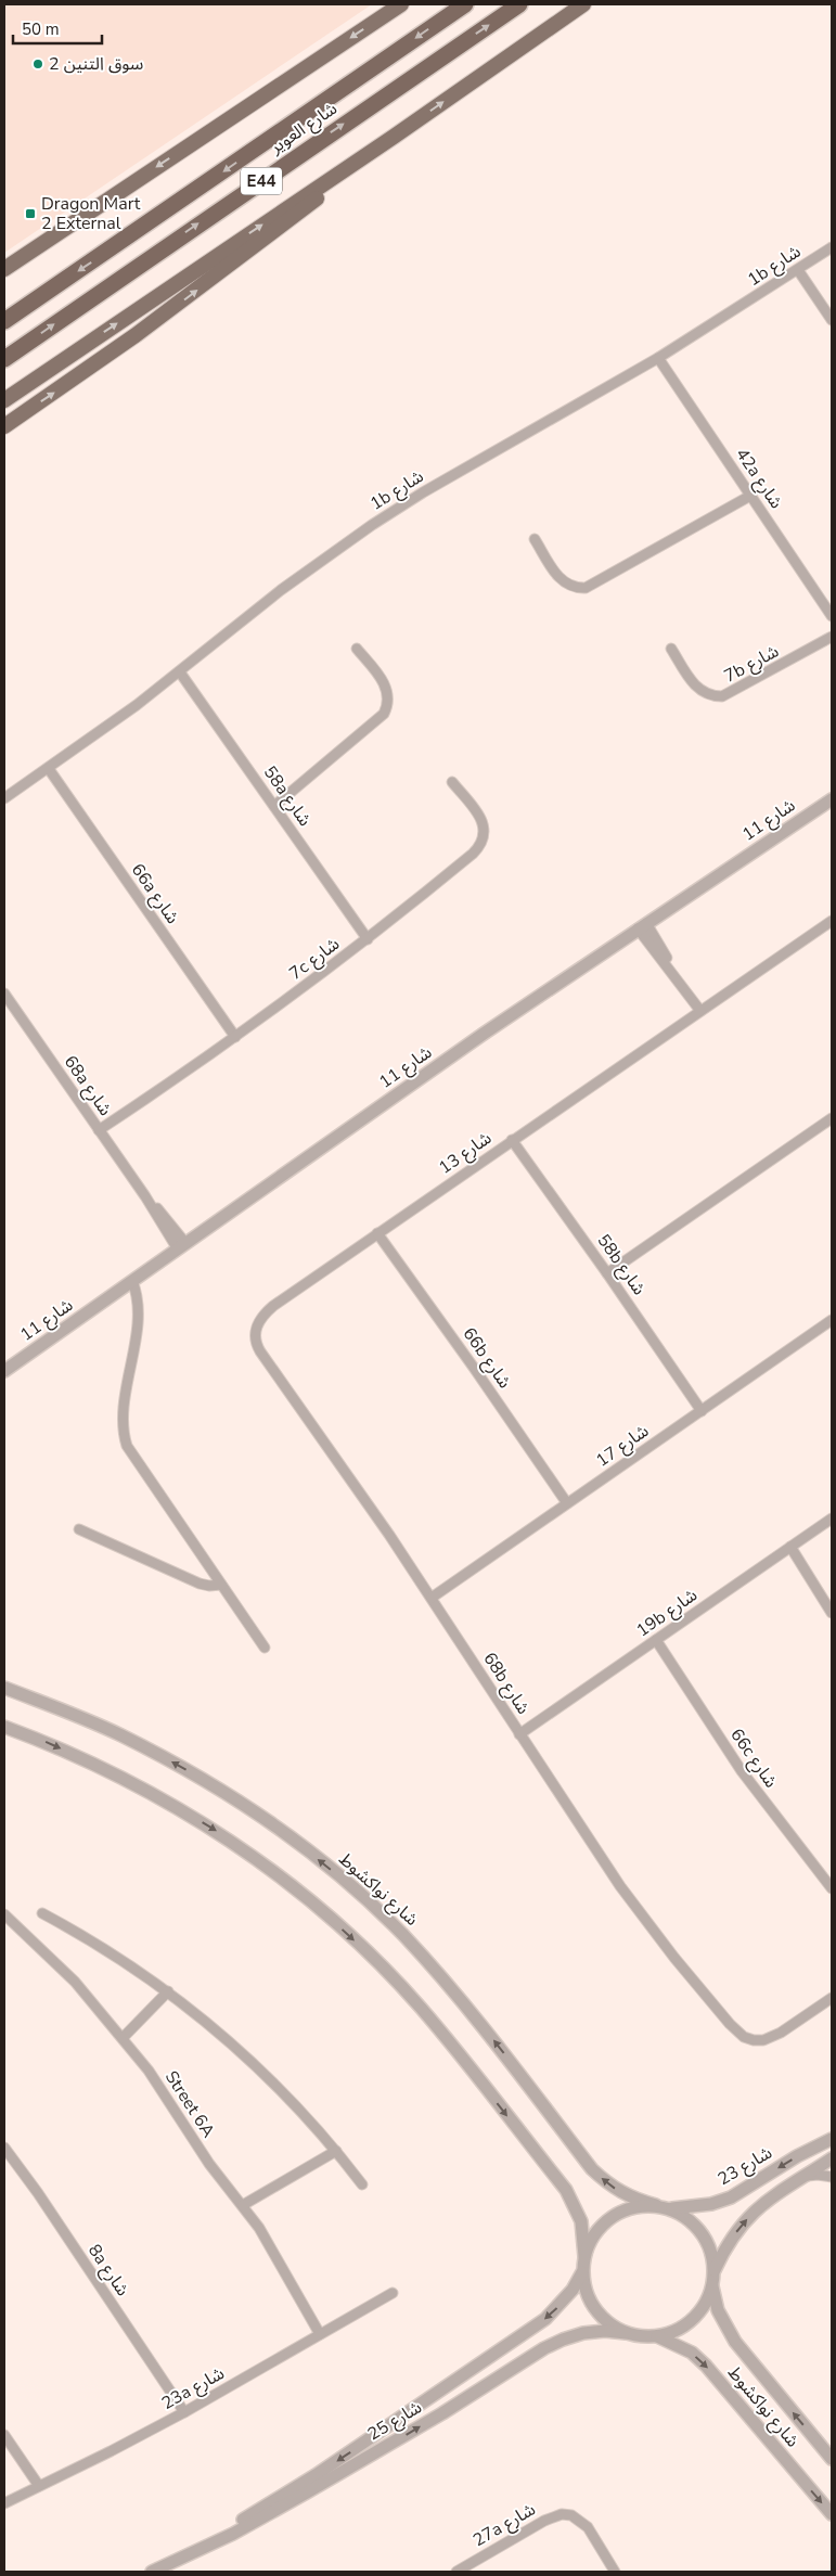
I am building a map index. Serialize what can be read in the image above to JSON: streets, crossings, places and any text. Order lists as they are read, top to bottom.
{
  "streets": {
    "highway": ["شارع العوير", "E44"],
    "street": [
      "1b شارع",
      "42a شارع",
      "7b شارع",
      "58a شارع",
      "شارع 11",
      "66a شارع",
      "7c شارع",
      "68a شارع",
      "شارع 13",
      "58b شارع",
      "66b شارع",
      "شارع 17",
      "19b شارع",
      "68b شارع",
      "66c شارع",
      "شارع نواكشوط",
      "Street 6A",
      "شارع 23",
      "8a شارع",
      "23a شارع",
      "شارع 25",
      "27a شارع"
    ]
  },
  "crossings": [
    ["1b شارع", "42a شارع"],
    ["1b شارع", "58a شارع"],
    ["1b شارع", "66a شارع"],
    ["58a شارع", "7c شارع"],
    ["شارع 11", "68a شارع"],
    ["66a شارع", "7c شارع"],
    ["7c شارع", "68a شارع"],
    ["شارع 13", "58b شارع"],
    ["شارع 13", "66b شارع"],
    ["شارع 13", "68b شارع"],
    ["58b شارع", "شارع 17"],
    ["66b شارع", "شارع 17"],
    ["شارع 17", "68b شارع"],
    ["19b شارع", "68b شارع"],
    ["19b شارع", "66c شارع"],
    ["شارع نواكشوط", "شارع 23"],
    ["شارع نواكشوط", "شارع 25"],
    ["Street 6A", "23a شارع"],
    ["شارع 23", "شارع 25"],
    ["8a شارع", "23a شارع"]
  ],
  "one_way": ["شارع 23"],
  "places": {
    "other": ["سوق التنين 2"],
    "transit": ["Dragon Mart 2 External"]
  },
  "scale_bar": "50 m"
}
